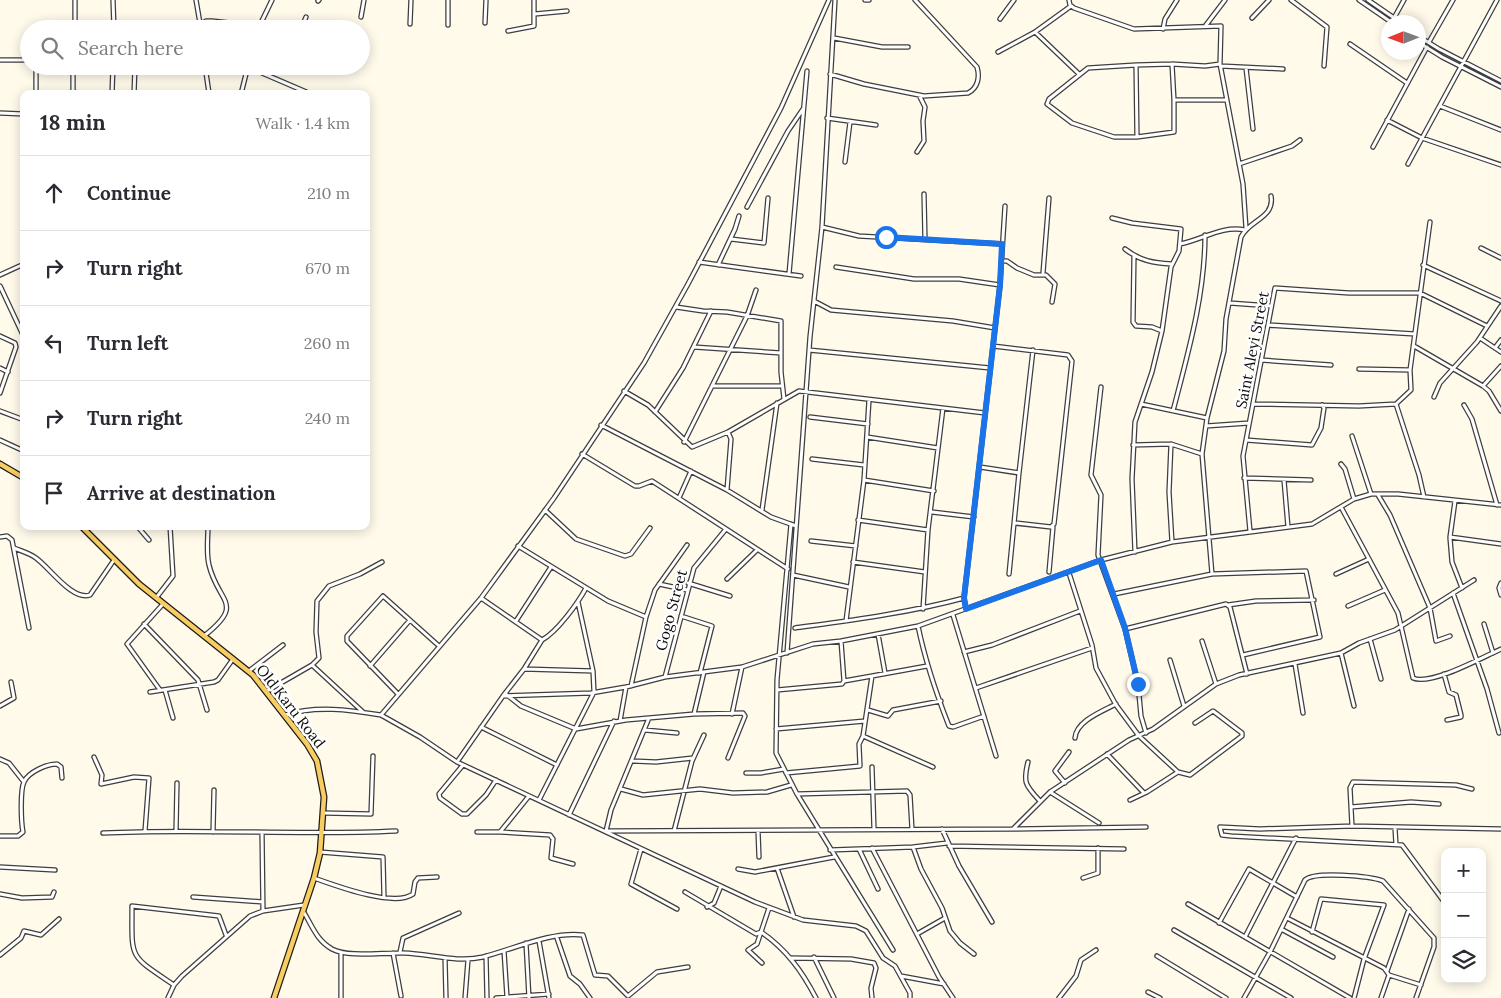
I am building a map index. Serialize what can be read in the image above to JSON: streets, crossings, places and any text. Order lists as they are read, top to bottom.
{
  "streets": {
    "main road": ["Old Karu Road"],
    "street": ["Saint Aleyi Street", "Gogo Street"]
  },
  "north": "left",
  "page": {
    "search": "Search here",
    "heading": ["18 min", "Walk · 1.4 km"],
    "list": [
      ["Continue", "210 m"],
      ["Turn right", "670 m"],
      ["Turn left", "260 m"],
      ["Turn right", "240 m"],
      "Arrive at destination"
    ],
    "map_buttons": ["+", "−"]
  }
}
